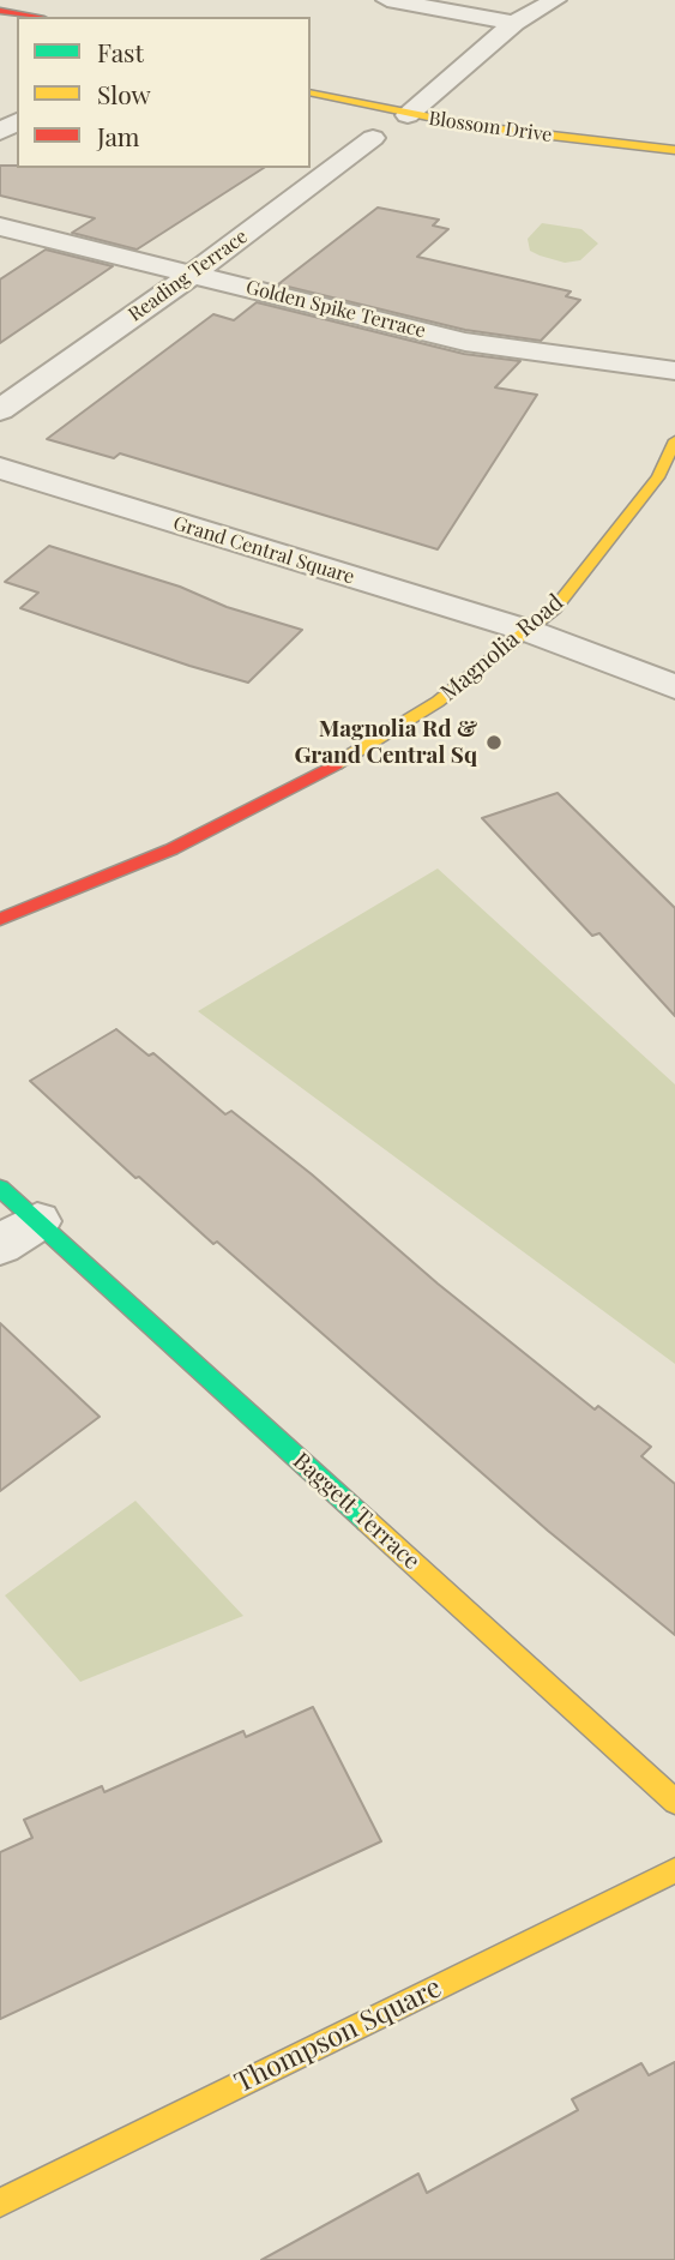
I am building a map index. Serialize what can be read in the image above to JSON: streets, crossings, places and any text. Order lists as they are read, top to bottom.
{
  "streets": {
    "street": [
      "Blossom Drive",
      "Reading Terrace",
      "Golden Spike Terrace",
      "Grand Central Square",
      "Magnolia Road",
      "Baggett Terrace",
      "Thompson Square"
    ]
  },
  "crossings": [
    ["Reading Terrace", "Golden Spike Terrace"],
    ["Grand Central Square", "Magnolia Road"]
  ],
  "places": ["Magnolia Rd & Grand Central Sq"],
  "legend": ["Fast", "Slow", "Jam"]
}
